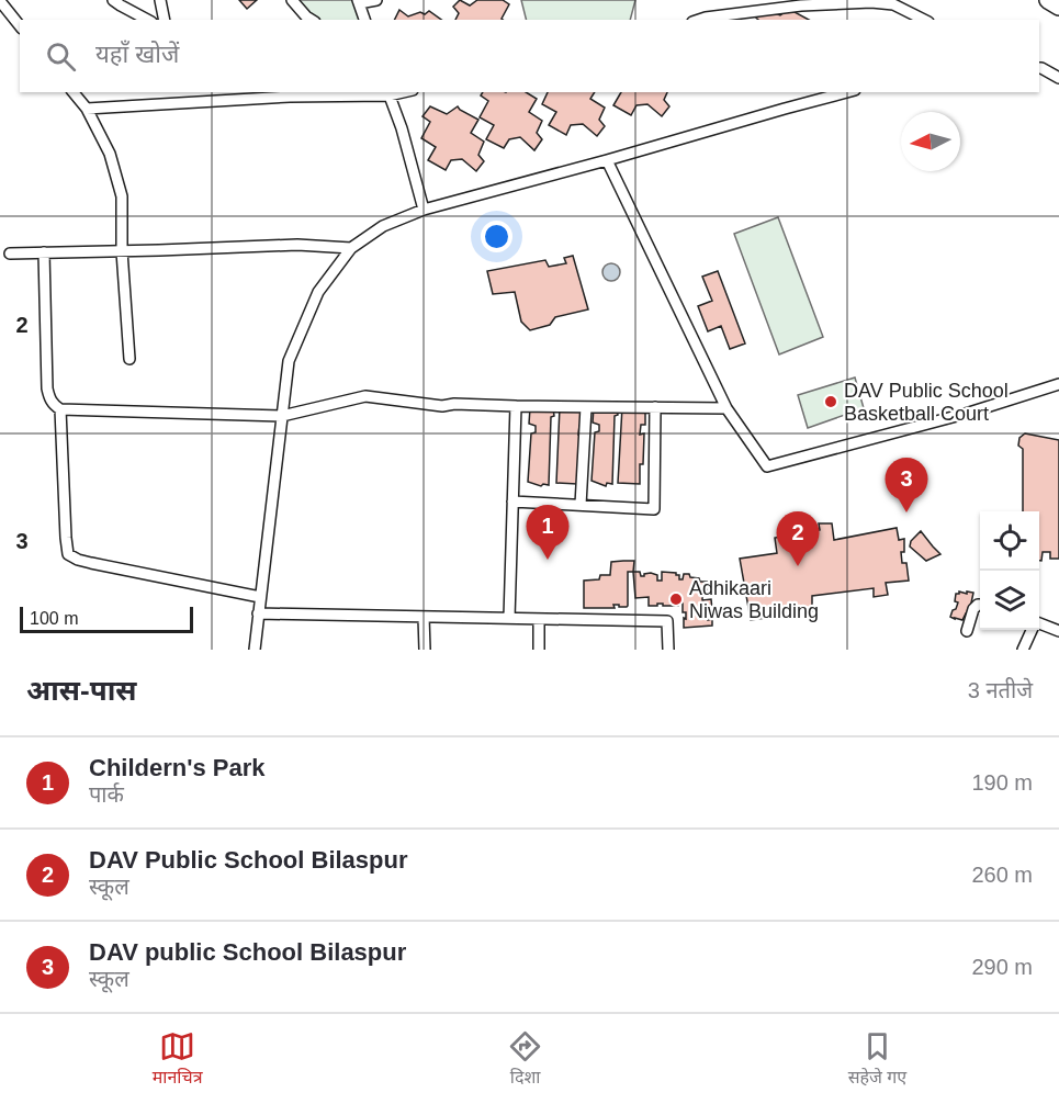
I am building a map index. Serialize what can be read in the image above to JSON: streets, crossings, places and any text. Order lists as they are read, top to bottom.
{
  "places": ["DAV Public School Basketball Court", "Adhikaari Niwas Building"],
  "scale_bar": "100 m",
  "north": "left",
  "page": {
    "search": "यहाँ खोजें",
    "pins": ["3", "1", "2"],
    "scale": "100 m",
    "heading": ["आस-पास", "3 नतीजे"],
    "list": [
      {
        "mark": "1",
        "name": "Childern's Park",
        "note": "पार्क",
        "value": "190 m"
      },
      {
        "mark": "2",
        "name": "DAV Public School Bilaspur",
        "note": "स्कूल",
        "value": "260 m"
      },
      {
        "mark": "3",
        "name": "DAV public School Bilaspur",
        "note": "स्कूल",
        "value": "290 m"
      }
    ],
    "nav": ["मानचित्र", "दिशा", "सहेजे गए"]
  },
  "grid": {
    "rows": ["2", "3"]
  }
}
